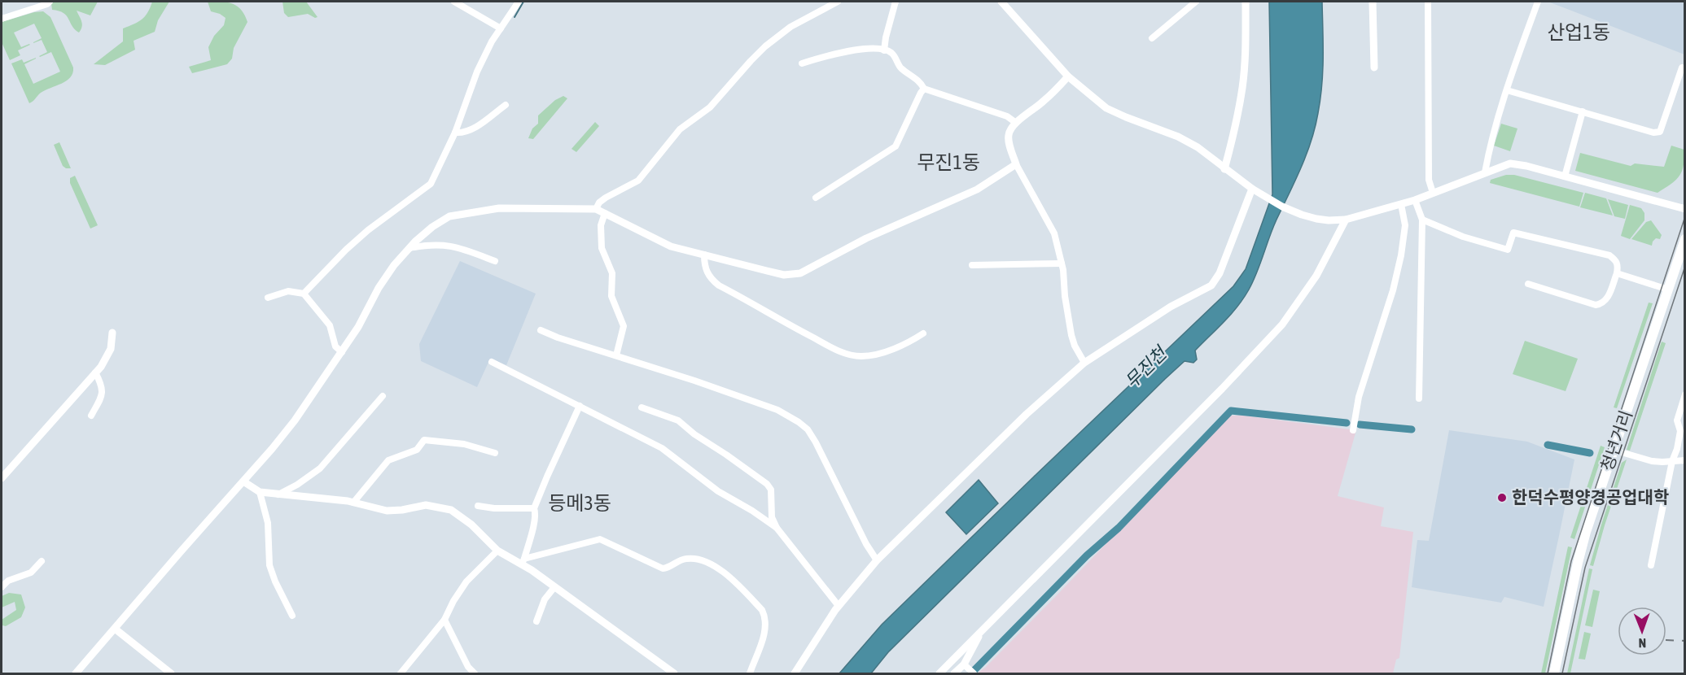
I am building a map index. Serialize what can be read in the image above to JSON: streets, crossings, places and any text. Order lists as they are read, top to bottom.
{
  "streets": {
    "main road": ["청년거리"]
  },
  "districts": ["산업1동", "무진1동", "등메3동"],
  "water": ["무진천"],
  "places": ["한덕수평양경공업대학"],
  "north": "bottom"
}
